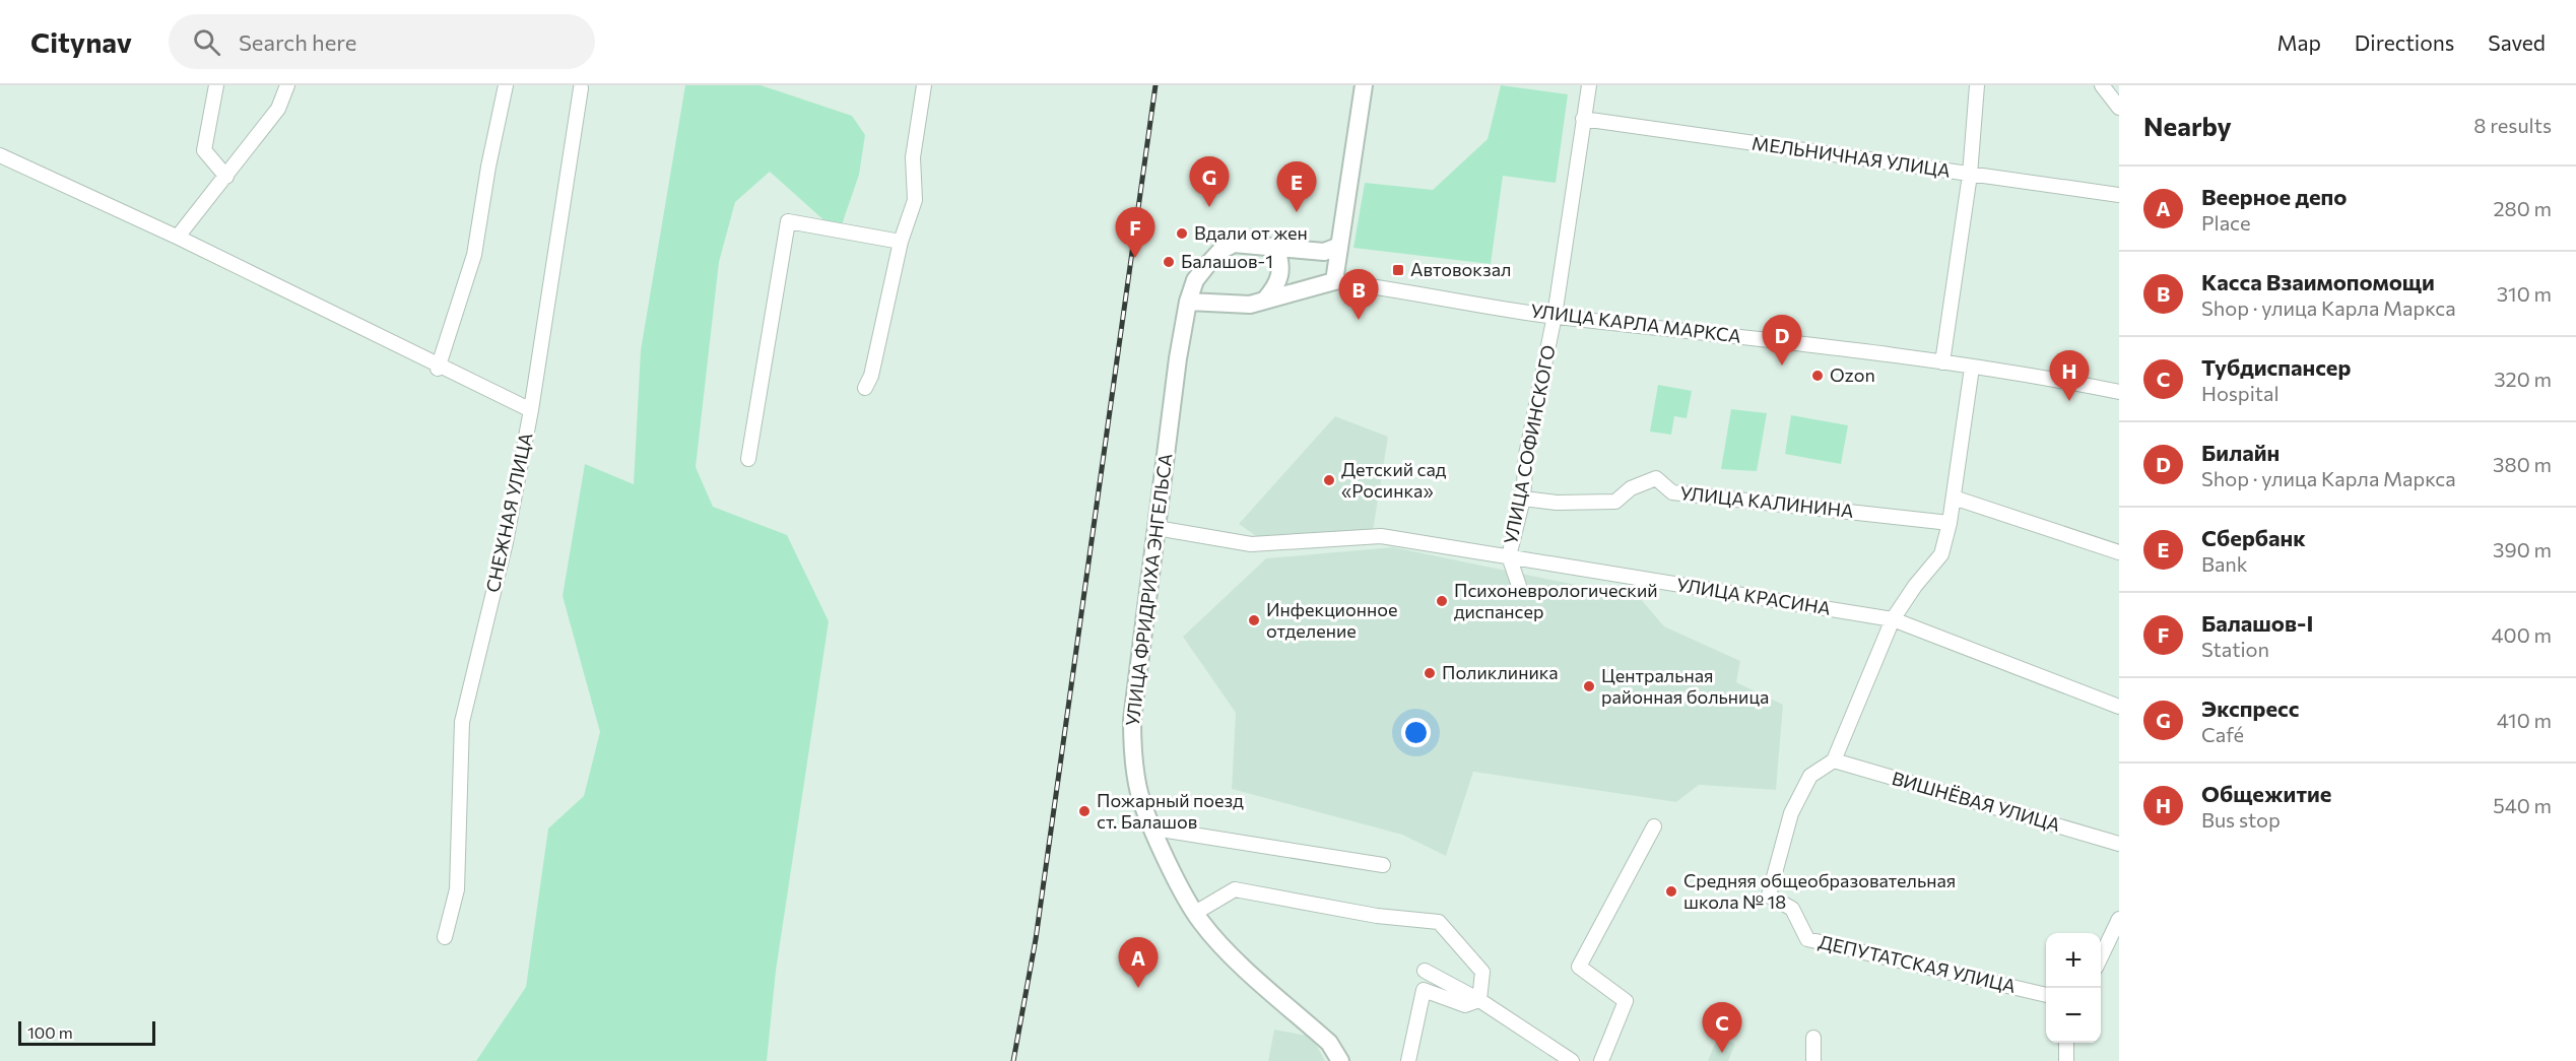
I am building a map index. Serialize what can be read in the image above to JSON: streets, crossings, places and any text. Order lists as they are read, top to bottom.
{
  "streets": {
    "main road": ["УЛИЦА ФРИДРИХА ЭНГЕЛЬСА"],
    "street": [
      "МЕЛЬНИЧНАЯ УЛИЦА",
      "УЛИЦА КАРЛА МАРКСА",
      "УЛИЦА СОФИНСКОГО",
      "УЛИЦА КАЛИНИНА",
      "СНЕЖНАЯ УЛИЦА",
      "УЛИЦА КРАСИНА",
      "ВИШНЁВАЯ УЛИЦА",
      "ДЕПУТАТСКАЯ УЛИЦА"
    ]
  },
  "crossings": [
    ["МЕЛЬНИЧНАЯ УЛИЦА", "УЛИЦА СОФИНСКОГО"],
    ["УЛИЦА КАРЛА МАРКСА", "УЛИЦА СОФИНСКОГО"],
    ["УЛИЦА СОФИНСКОГО", "УЛИЦА КАЛИНИНА"],
    ["УЛИЦА СОФИНСКОГО", "УЛИЦА КРАСИНА"],
    ["УЛИЦА ФРИДРИХА ЭНГЕЛЬСА", "УЛИЦА КРАСИНА"],
    ["ВИШНЁВАЯ УЛИЦА", "ДЕПУТАТСКАЯ УЛИЦА"]
  ],
  "places": {
    "other": [
      "Вдали от жен",
      "Балашов-1",
      "Ozon",
      "Детский сад «Росинка»",
      "Психоневрологический диспансер",
      "Инфекционное отделение",
      "Поликлиника",
      "Центральная районная больница",
      "Пожарный поезд ст. Балашов",
      "Средняя общеобразовательная школа № 18"
    ],
    "transit": ["Автовокзал"]
  },
  "scale_bar": "100 m",
  "page": {
    "header": "Citynav",
    "search": "Search here",
    "nav": ["Map", "Directions", "Saved"],
    "heading": ["Nearby", "8 results"],
    "pins": [
      "G",
      "E",
      "F",
      "B",
      "D",
      "H",
      "A",
      "C"
    ],
    "list": [
      {
        "mark": "A",
        "name": "Веерное депо",
        "note": "Place",
        "value": "280 m"
      },
      {
        "mark": "B",
        "name": "Касса Взаимопомощи",
        "note": "Shop · улица Карла Маркса",
        "value": "310 m"
      },
      {
        "mark": "C",
        "name": "Тубдиспансер",
        "note": "Hospital",
        "value": "320 m"
      },
      {
        "mark": "D",
        "name": "Билайн",
        "note": "Shop · улица Карла Маркса",
        "value": "380 m"
      },
      {
        "mark": "E",
        "name": "Сбербанк",
        "note": "Bank",
        "value": "390 m"
      },
      {
        "mark": "F",
        "name": "Балашов-I",
        "note": "Station",
        "value": "400 m"
      },
      {
        "mark": "G",
        "name": "Экспресс",
        "note": "Café",
        "value": "410 m"
      },
      {
        "mark": "H",
        "name": "Общежитие",
        "note": "Bus stop",
        "value": "540 m"
      }
    ],
    "map_buttons": ["+", "−"],
    "scale": "100 m"
  }
}
